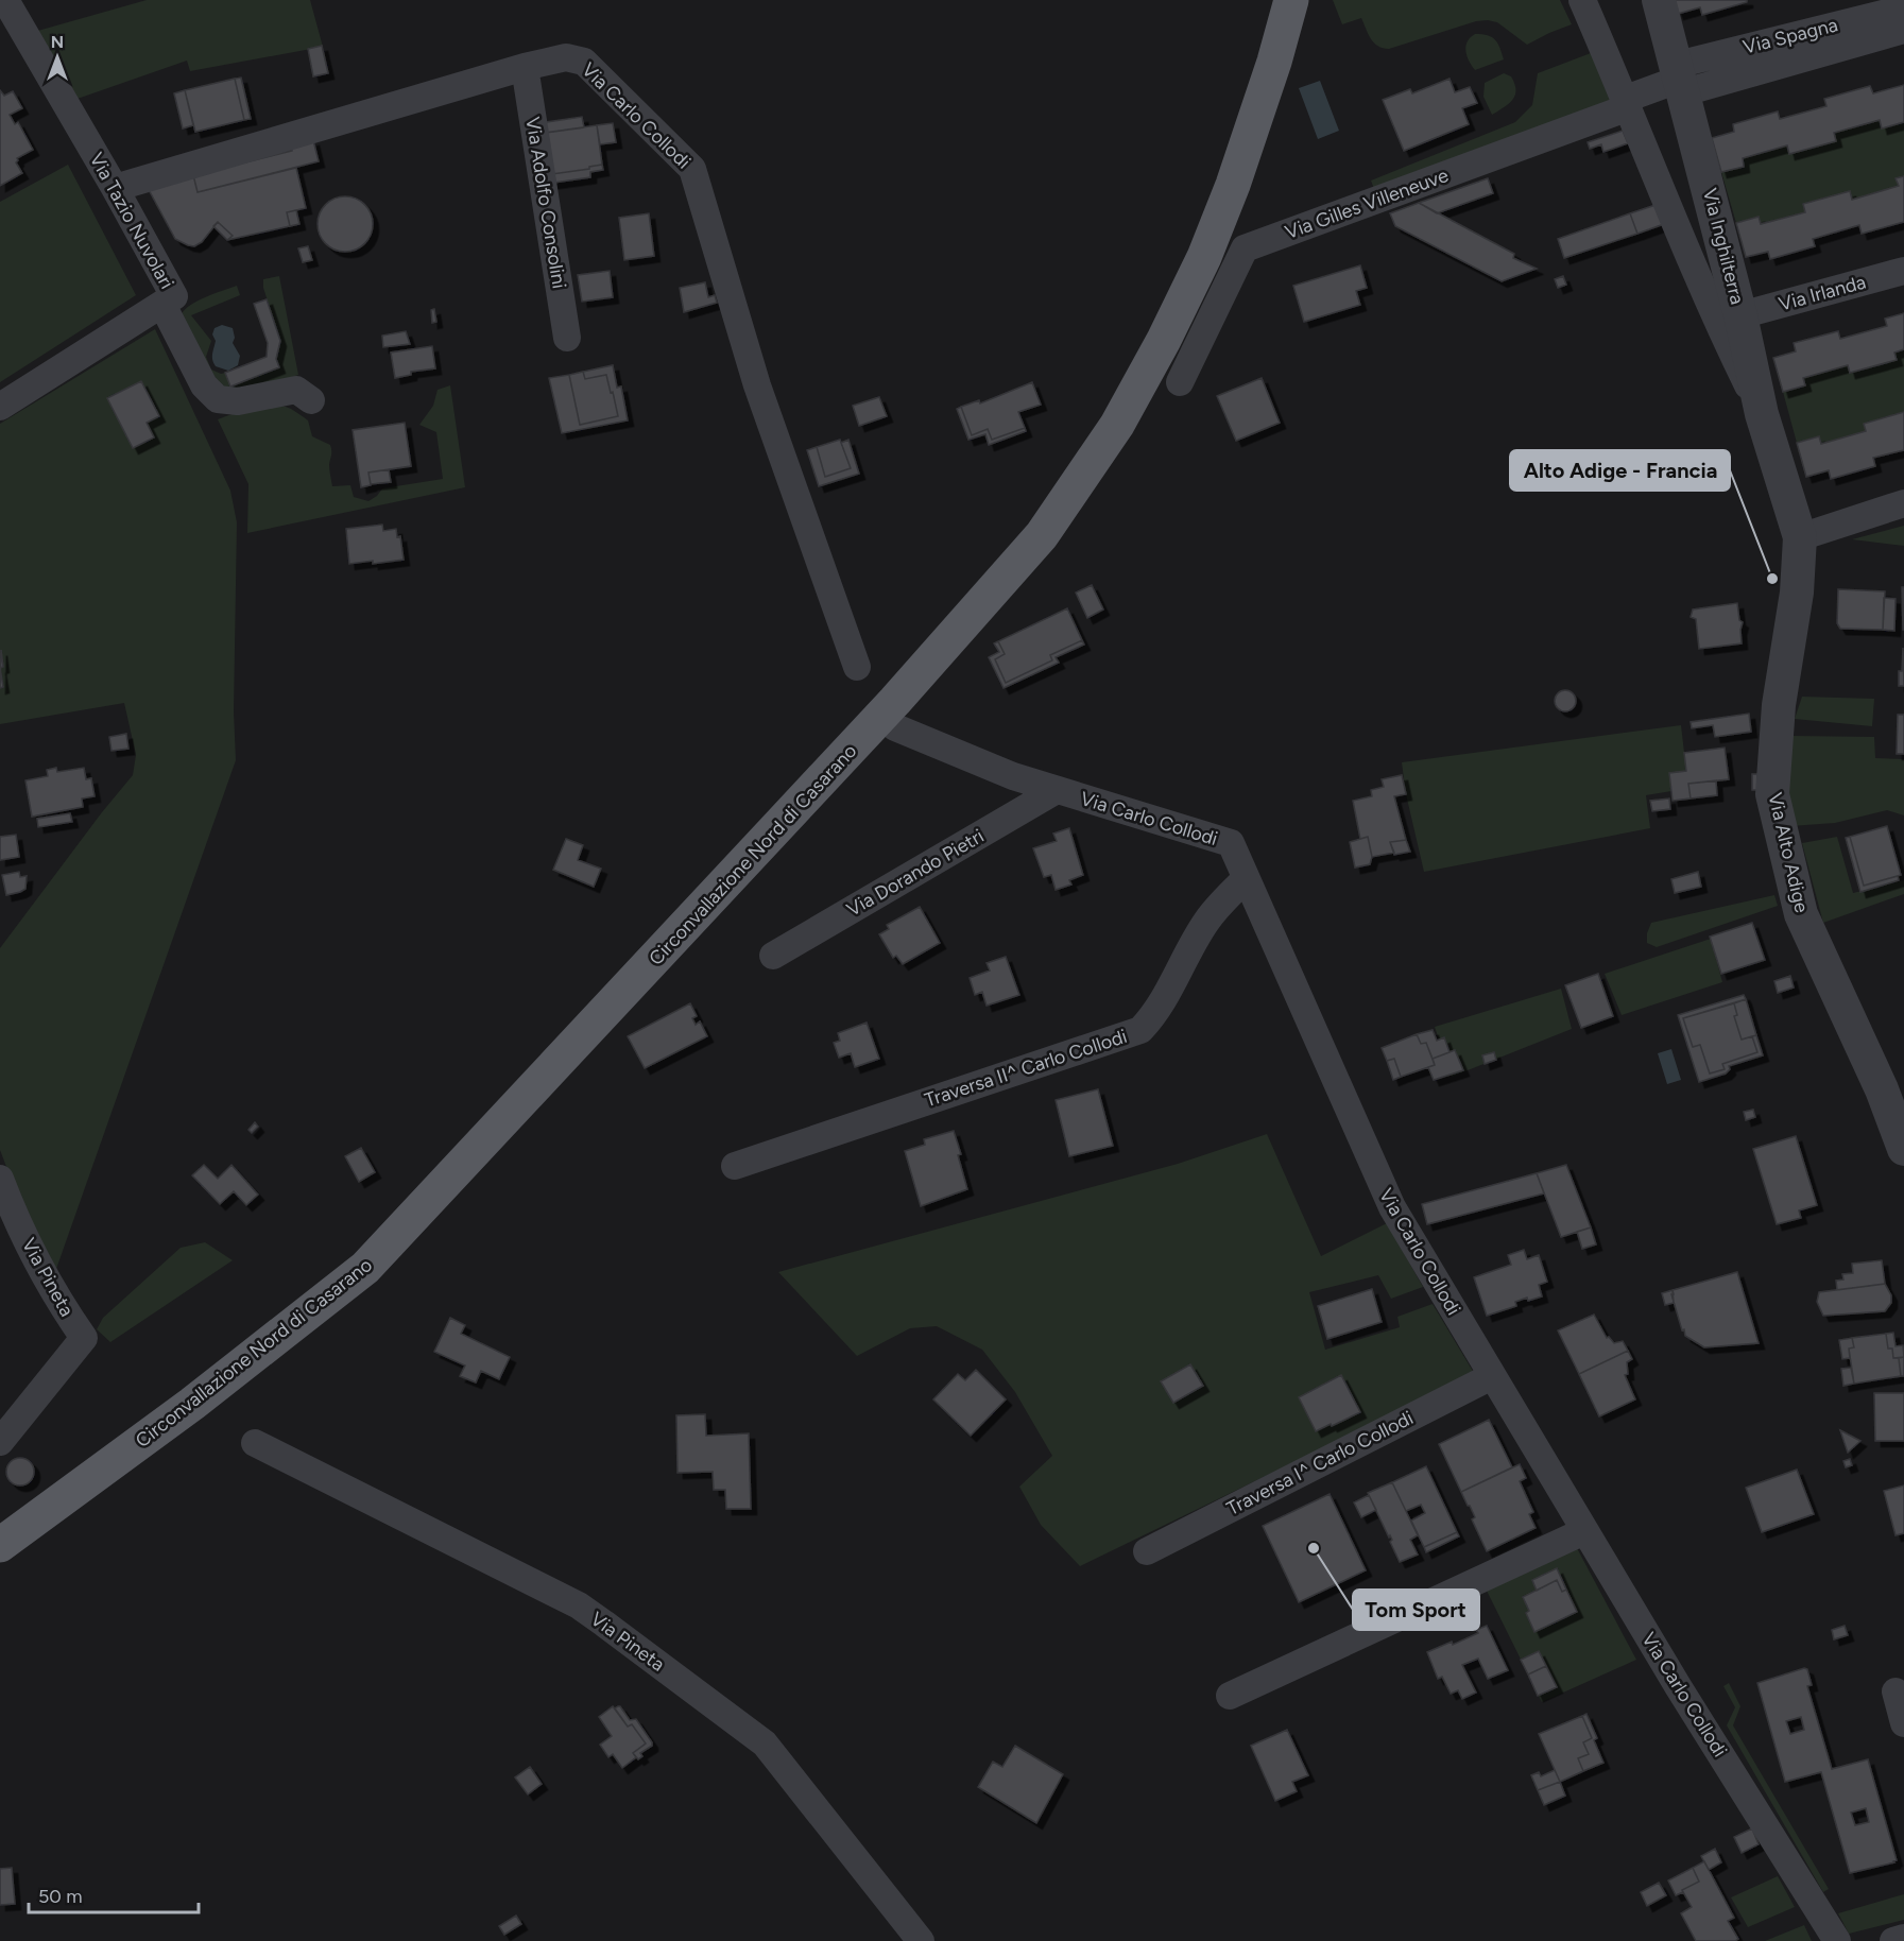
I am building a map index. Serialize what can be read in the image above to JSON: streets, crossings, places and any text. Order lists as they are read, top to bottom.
{
  "streets": {
    "main road": ["Circonvallazione Nord di Casarano"],
    "street": [
      "Via Spagna",
      "Via Carlo Collodi",
      "Via Adolfo Consolini",
      "Via Gilles Villeneuve",
      "Via Tazio Nuvolari",
      "Via Inghilterra",
      "Via Irlanda",
      "Via Alto Adige",
      "Via Dorando Pietri",
      "Traversa II^ Carlo Collodi",
      "Via Pineta",
      "Traversa I^ Carlo Collodi"
    ]
  },
  "crossings": [
    ["Via Spagna", "Via Inghilterra"],
    ["Via Carlo Collodi", "Via Adolfo Consolini"],
    ["Via Carlo Collodi", "Via Tazio Nuvolari"],
    ["Via Carlo Collodi", "Via Dorando Pietri"],
    ["Via Carlo Collodi", "Traversa II^ Carlo Collodi"],
    ["Via Carlo Collodi", "Traversa I^ Carlo Collodi"],
    ["Via Gilles Villeneuve", "Via Inghilterra"],
    ["Via Inghilterra", "Via Irlanda"],
    ["Via Inghilterra", "Via Alto Adige"]
  ],
  "places": ["Alto Adige - Francia", "Tom Sport"],
  "scale_bar": "50 m",
  "north": "top"
}
